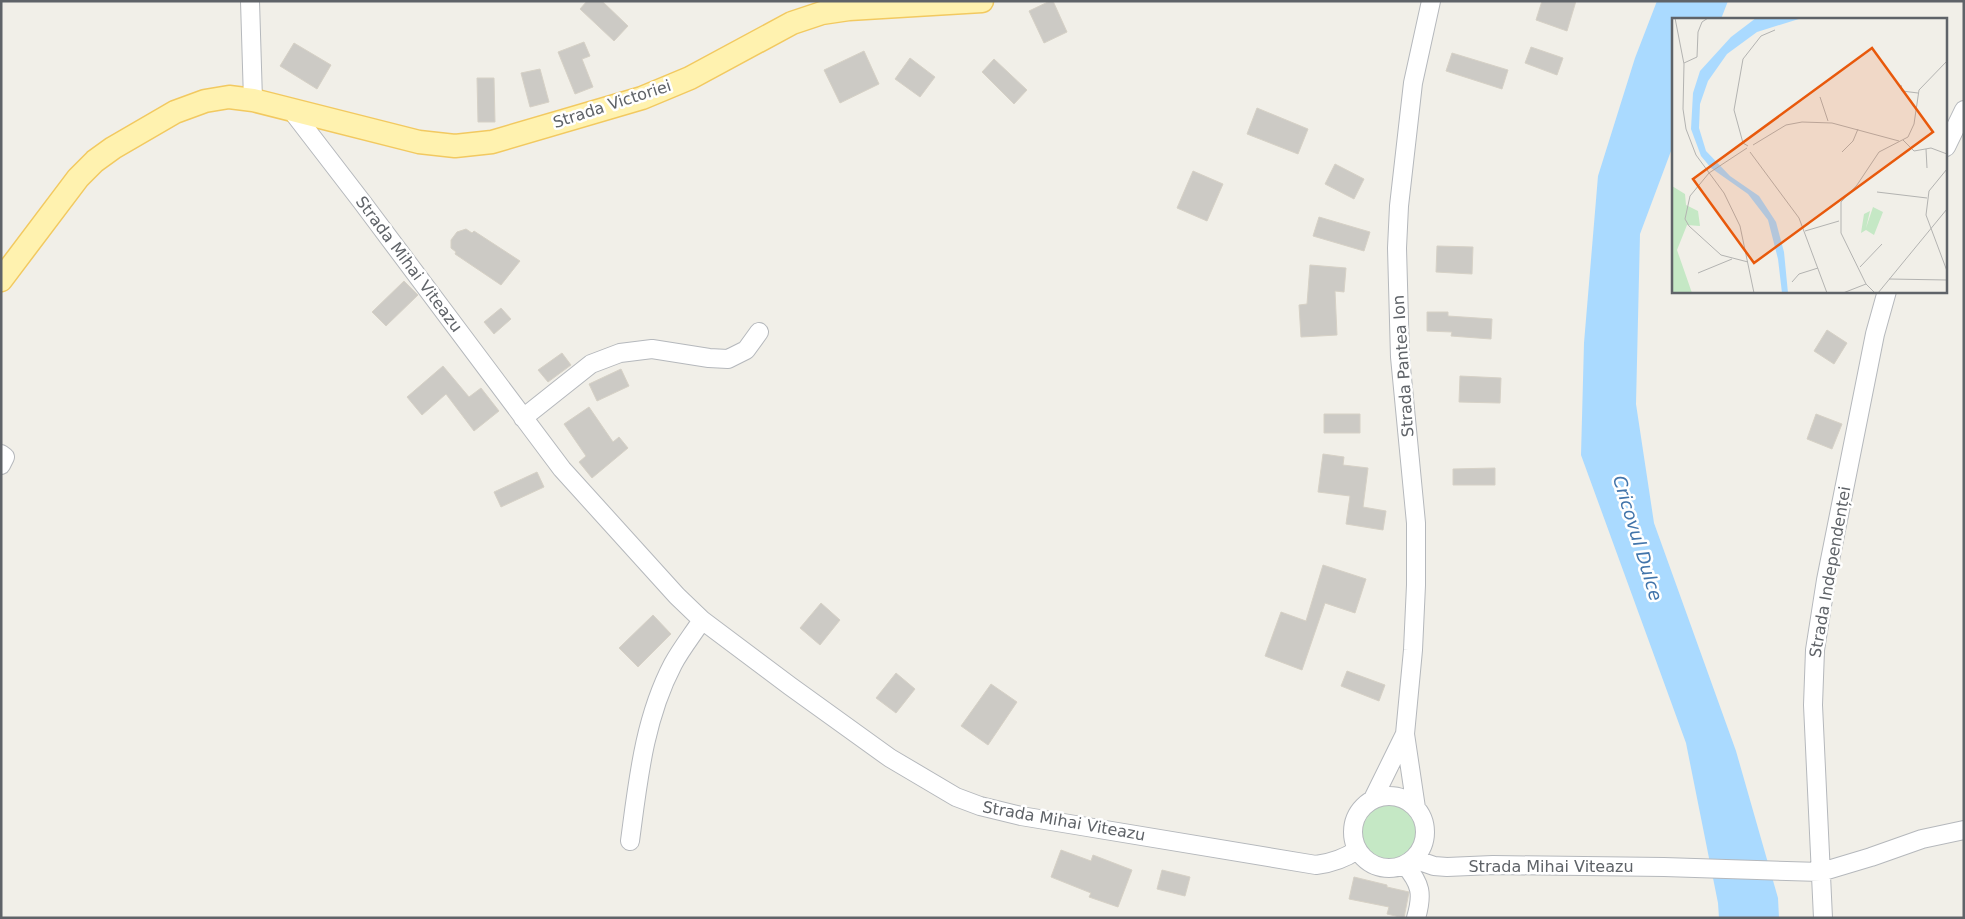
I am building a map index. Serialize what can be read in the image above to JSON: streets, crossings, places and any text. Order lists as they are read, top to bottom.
{
  "streets": {
    "main road": ["Strada Victoriei"],
    "street": ["Strada Mihai Viteazu", "Strada Pantea Ion", "Strada Independenței"]
  },
  "crossings": [
    ["Strada Victoriei", "Strada Mihai Viteazu"],
    ["Strada Mihai Viteazu", "Strada Pantea Ion"],
    ["Strada Mihai Viteazu", "Strada Independenței"]
  ],
  "water": ["Cricovul Dulce"]
}
